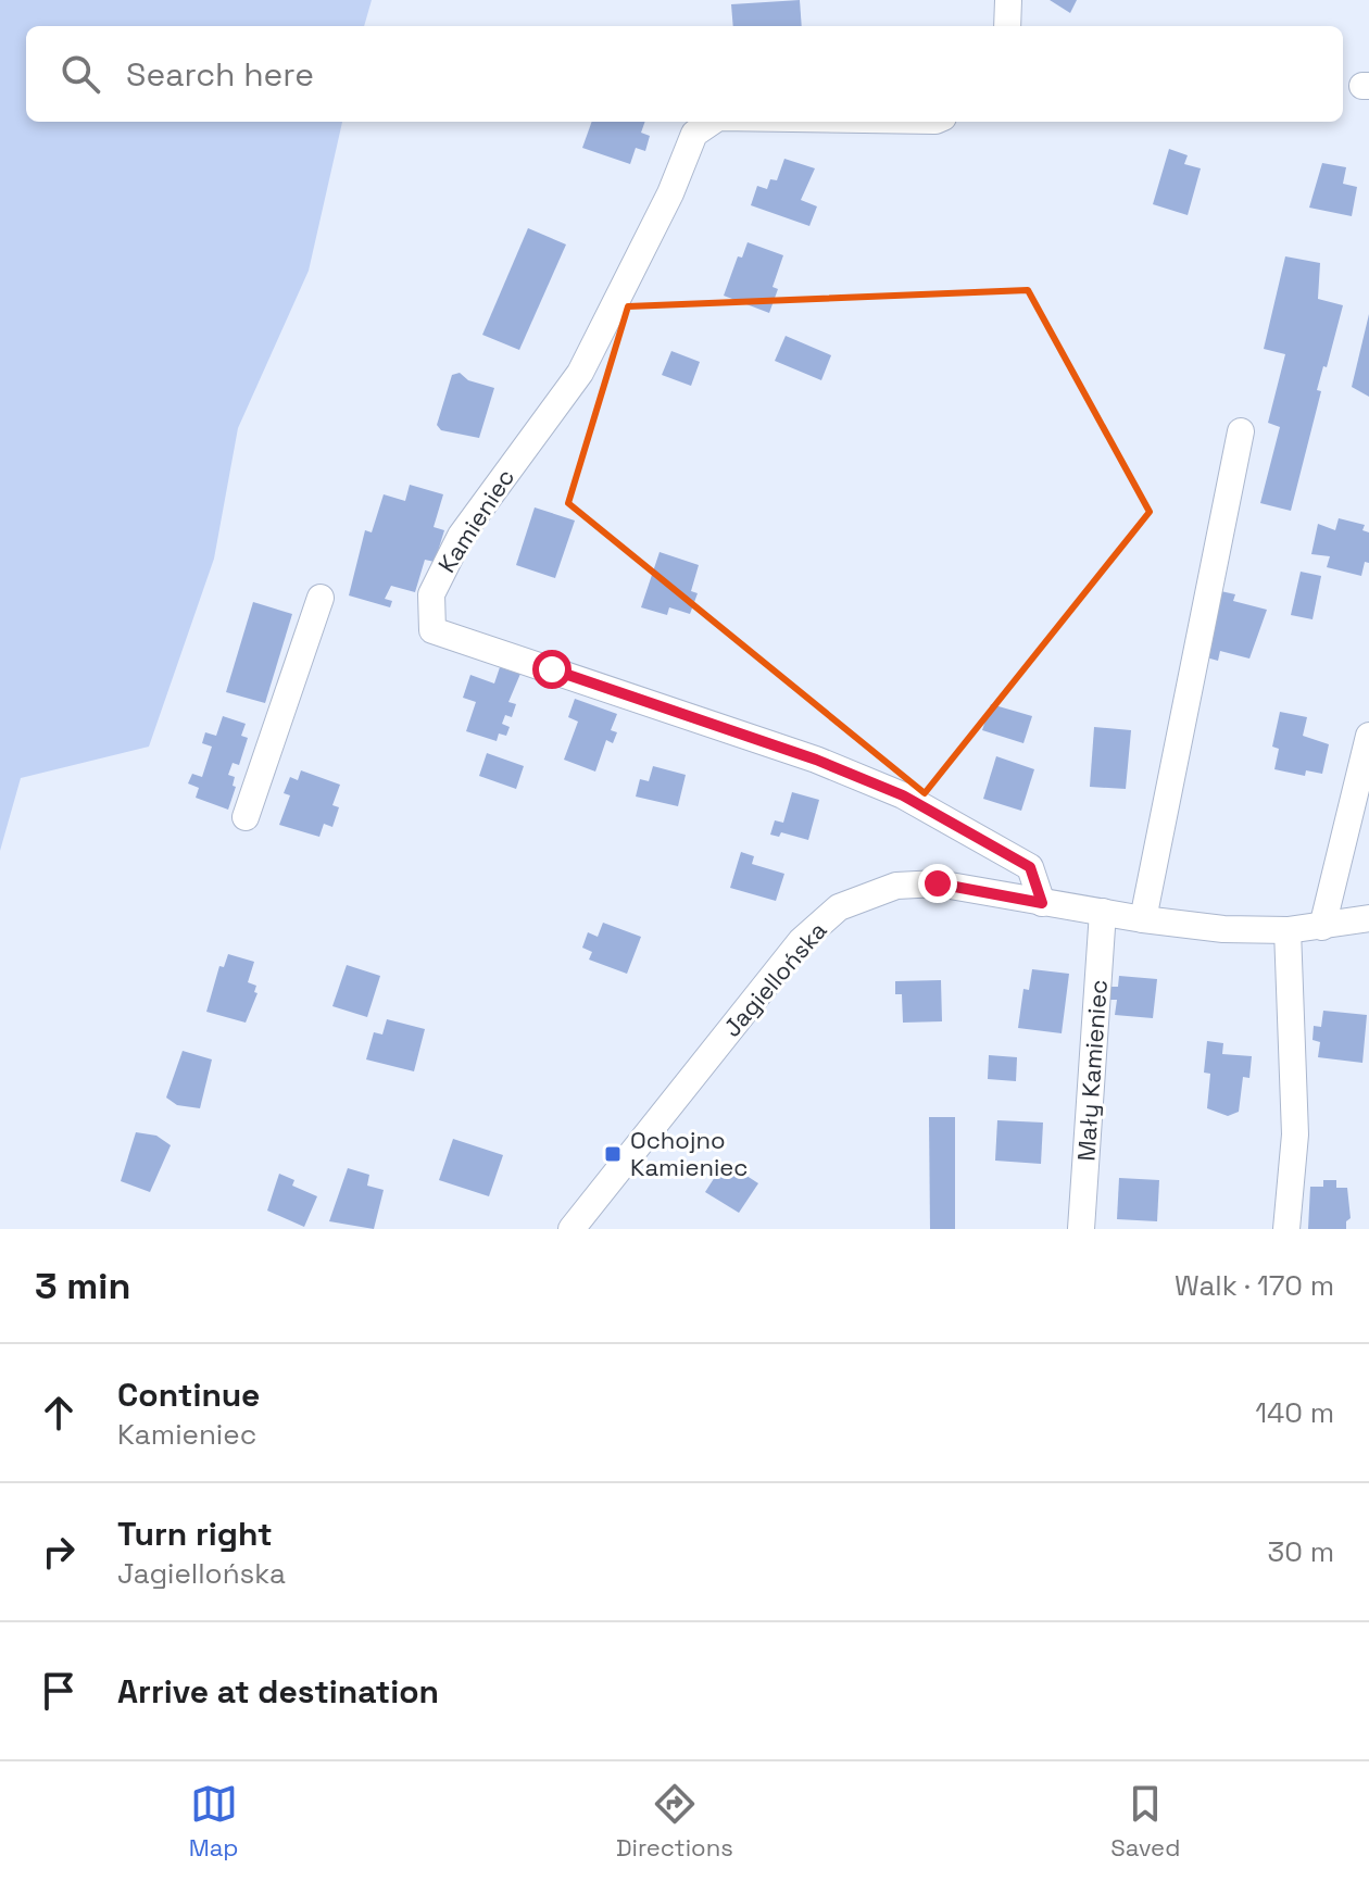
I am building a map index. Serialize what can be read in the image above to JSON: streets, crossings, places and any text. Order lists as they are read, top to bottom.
{
  "streets": {
    "street": ["Kamieniec", "Jagiellońska", "Mały Kamieniec"]
  },
  "crossings": [
    ["Kamieniec", "Jagiellońska"],
    ["Jagiellońska", "Mały Kamieniec"]
  ],
  "places": {
    "transit": ["Ochojno Kamieniec"]
  },
  "page": {
    "search": "Search here",
    "heading": ["3 min", "Walk · 170 m"],
    "list": [
      ["Continue", "Kamieniec", "140 m"],
      ["Turn right", "Jagiellońska", "30 m"],
      "Arrive at destination"
    ],
    "nav": ["Map", "Directions", "Saved"]
  }
}
